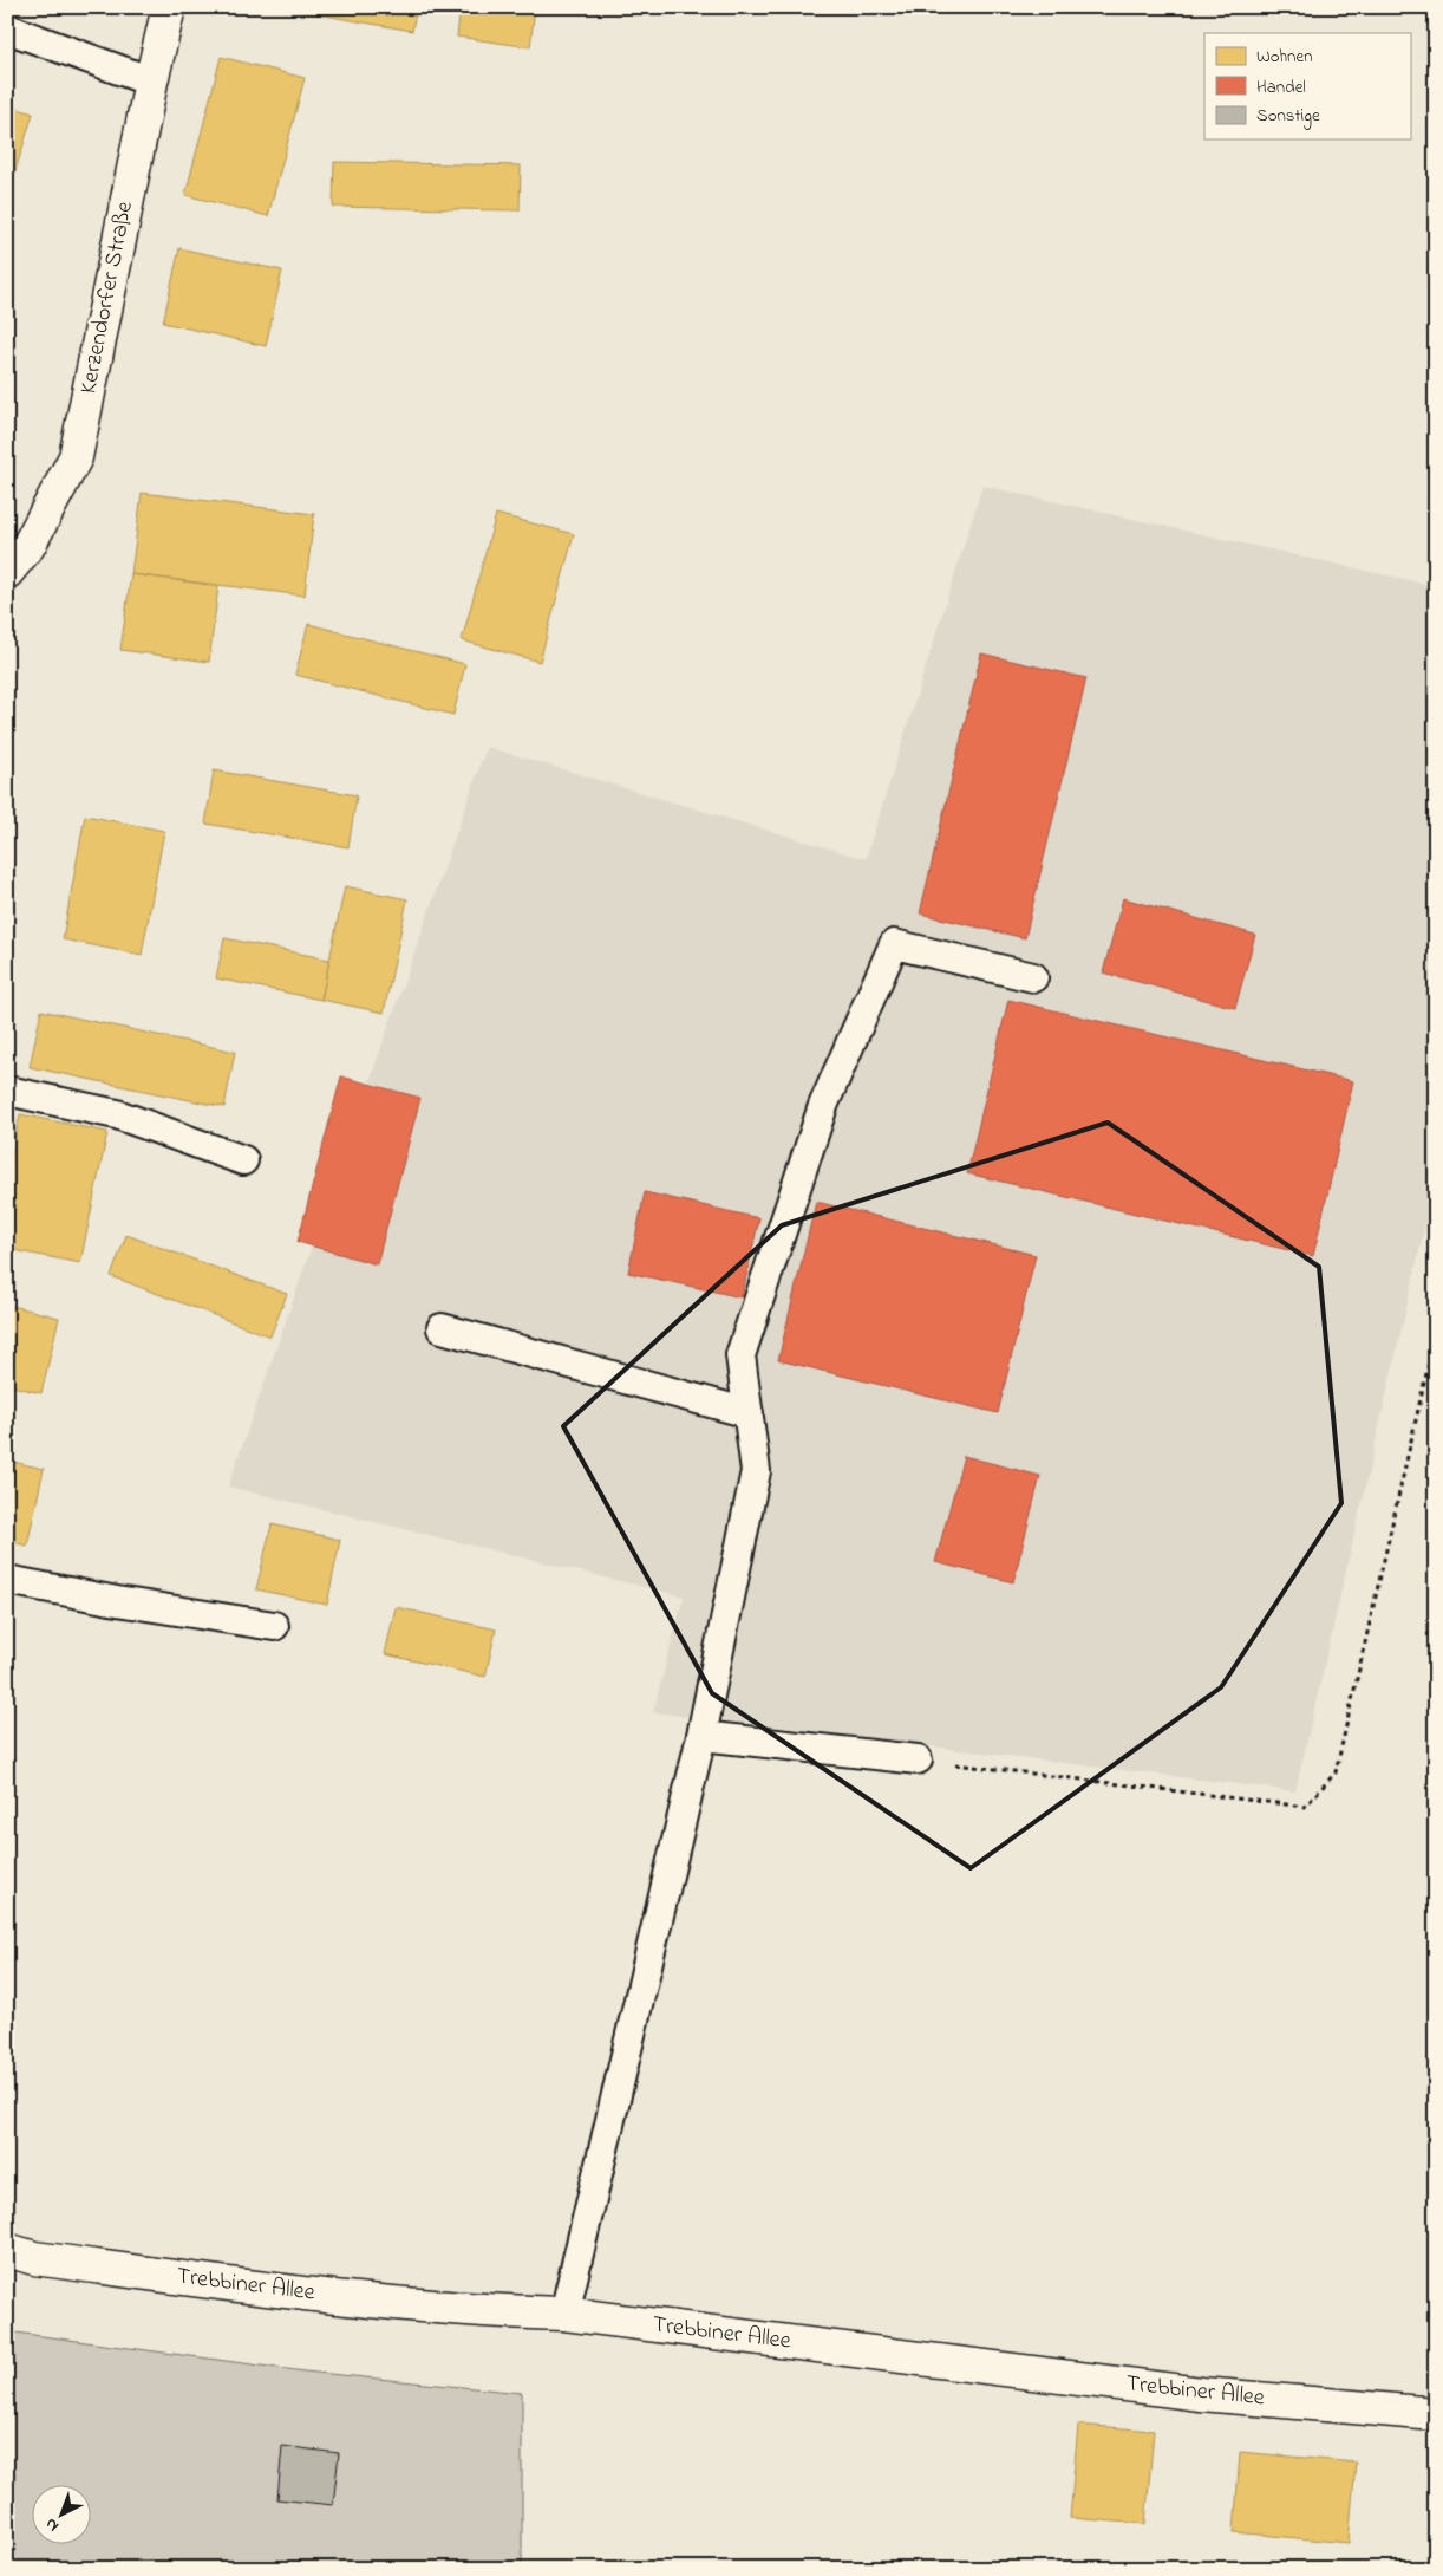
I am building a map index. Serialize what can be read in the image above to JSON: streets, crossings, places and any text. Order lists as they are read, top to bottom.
{
  "streets": {
    "street": ["Kerzendorfer Straße", "Trebbiner Allee"]
  },
  "legend": ["Wohnen", "Handel", "Sonstige"],
  "north": "bottom left"
}
